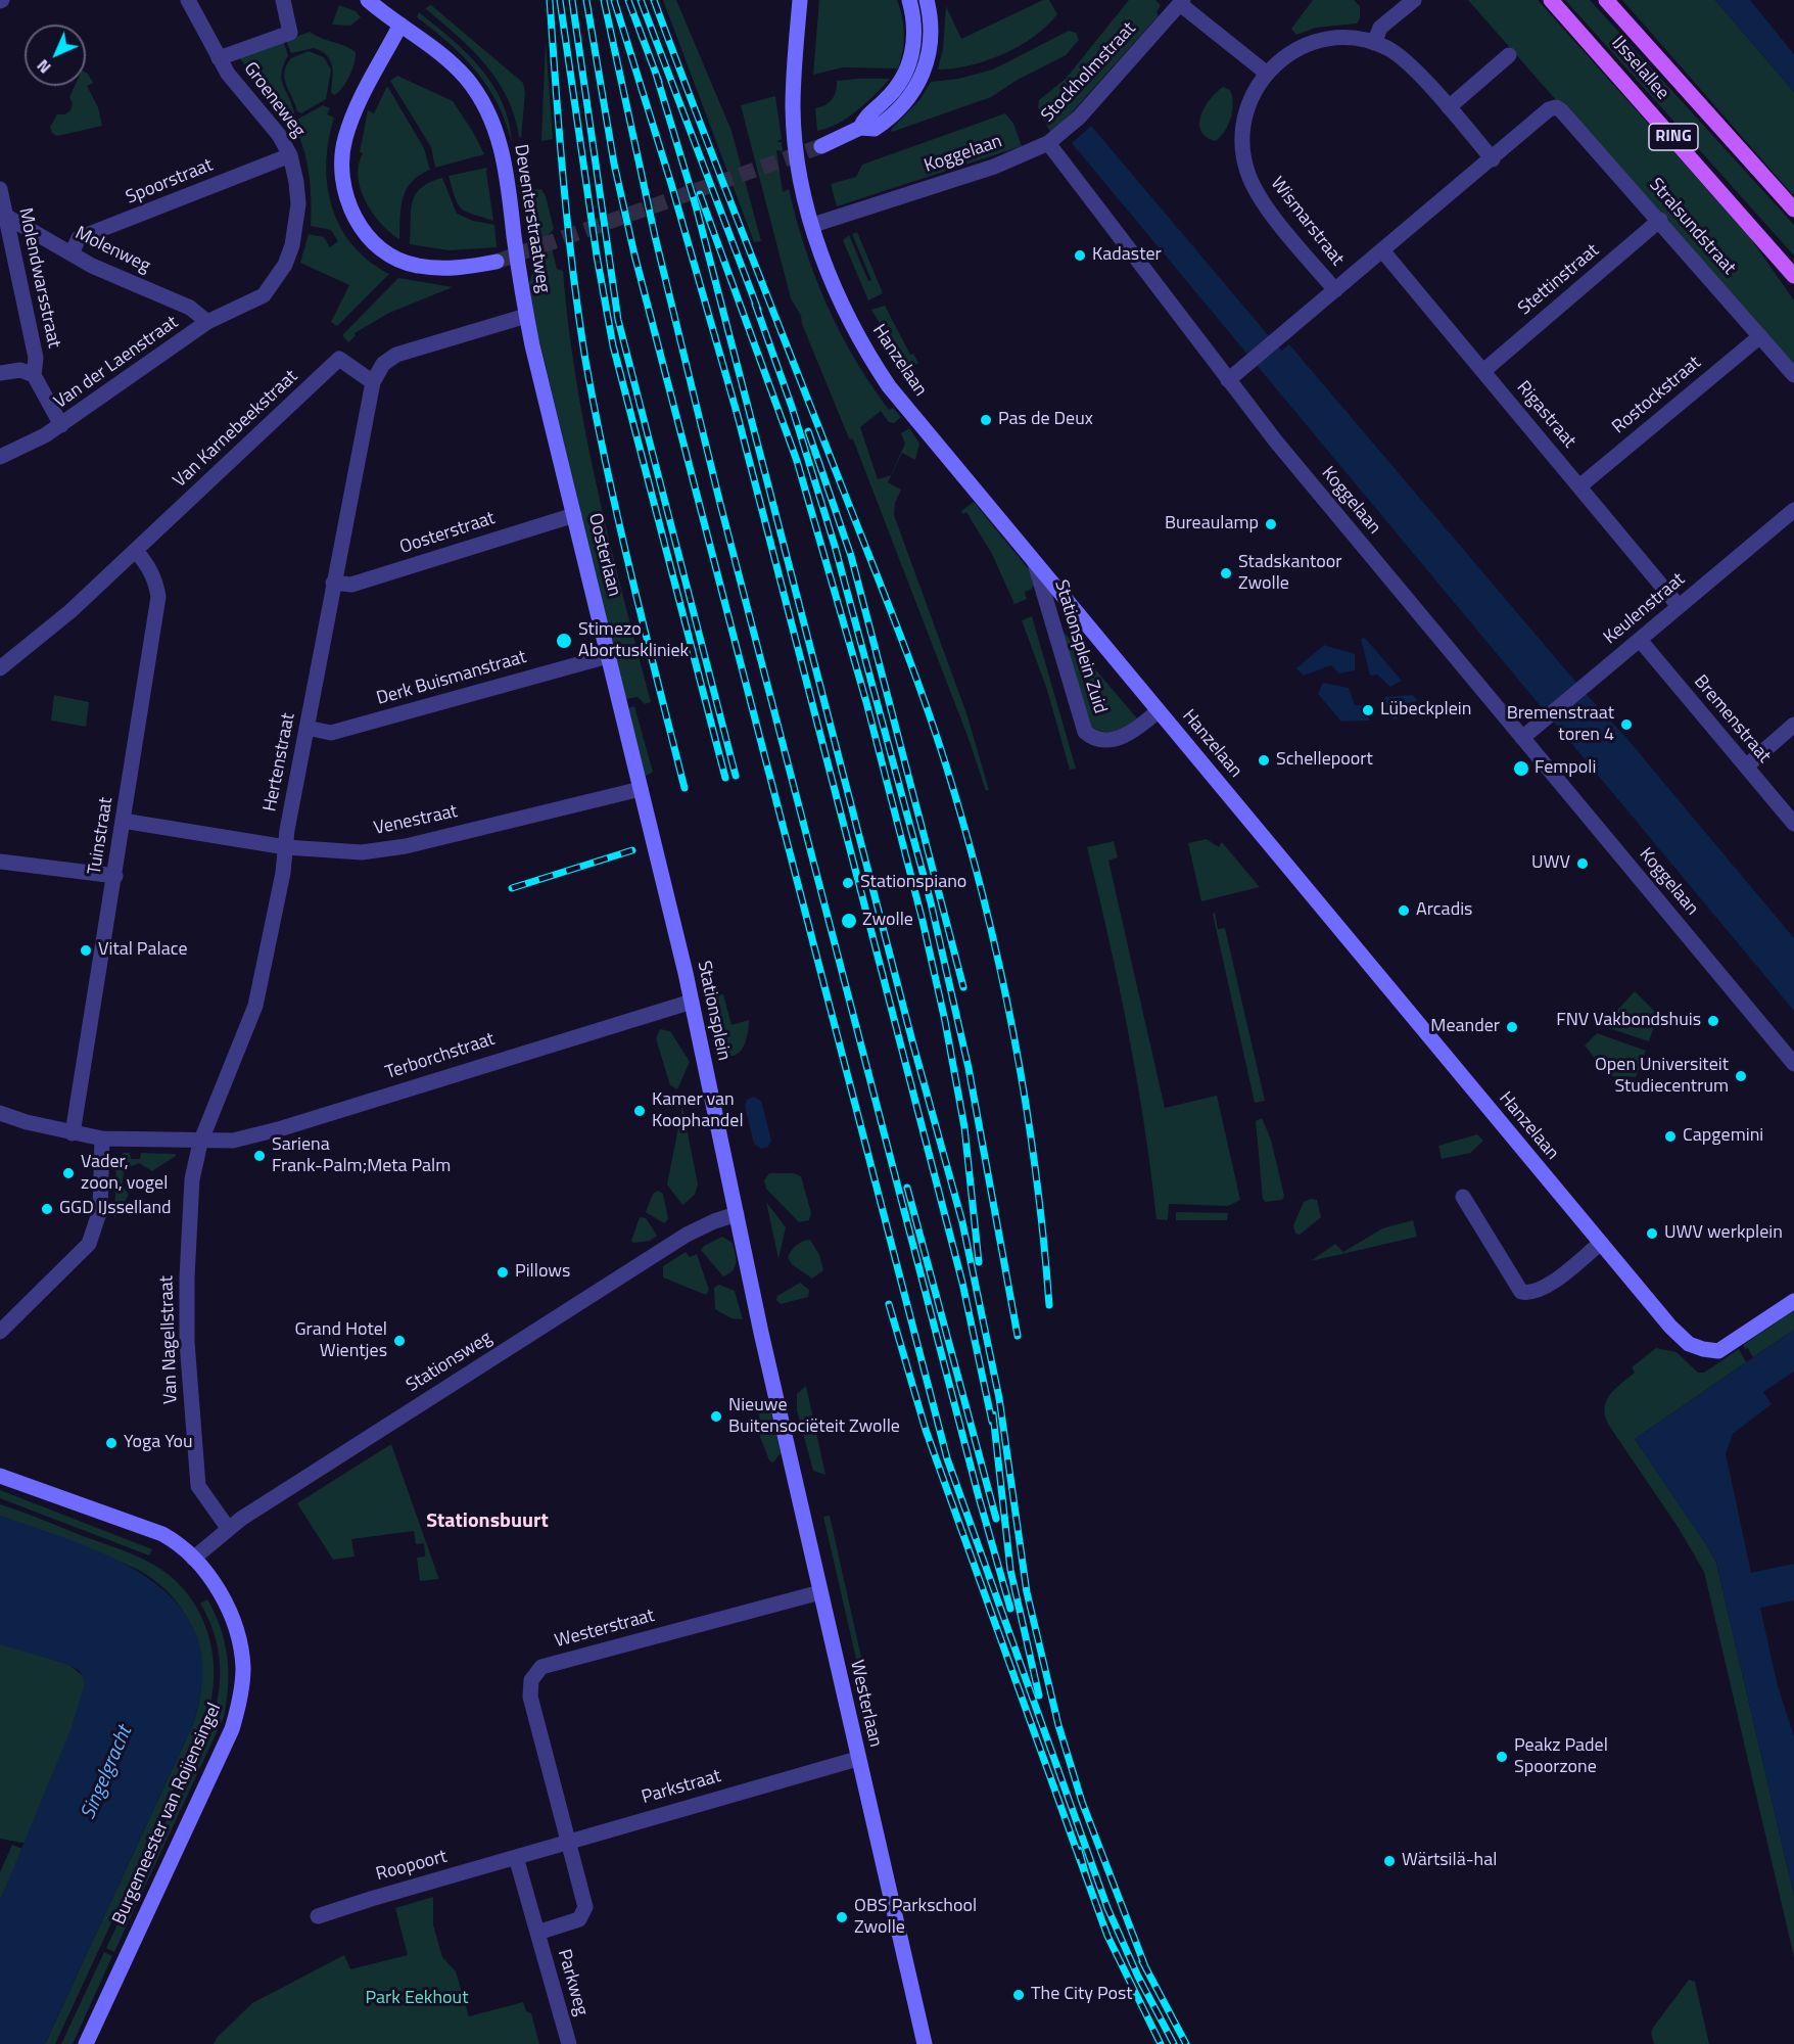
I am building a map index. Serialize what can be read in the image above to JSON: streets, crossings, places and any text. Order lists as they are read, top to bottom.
{
  "streets": {
    "main road": ["IJsselallee", "RING"],
    "street": [
      "Stockholmstraat",
      "Groeneweg",
      "Koggelaan",
      "Spoorstraat",
      "Deventerstraatweg",
      "Wismarstraat",
      "Stralsundstraat",
      "Molenweg",
      "Molendwarsstraat",
      "Stettinstraat",
      "Hanzelaan",
      "Van der Laenstraat",
      "Rostockstraat",
      "Rigastraat",
      "Van Karnebeekstraat",
      "Oosterstraat",
      "Oosterlaan",
      "Keulenstraat",
      "Stationsplein Zuid",
      "Derk Buismanstraat",
      "Bremenstraat",
      "Hertenstraat",
      "Venestraat",
      "Tuinstraat",
      "Stationsplein",
      "Terborchstraat",
      "Van Nagellstraat",
      "Stationsweg",
      "Westerstraat",
      "Westerlaan",
      "Parkstraat",
      "Burgemeester van Roijensingel",
      "Roopoort",
      "Parkweg"
    ]
  },
  "crossings": [
    ["Stockholmstraat", "Koggelaan"],
    ["Groeneweg", "Spoorstraat"],
    ["Groeneweg", "Van der Laenstraat"],
    ["Koggelaan", "Wismarstraat"],
    ["Koggelaan", "Hanzelaan"],
    ["Koggelaan", "Keulenstraat"],
    ["Spoorstraat", "Molenweg"],
    ["Deventerstraatweg", "Oosterlaan"],
    ["Wismarstraat", "Stralsundstraat"],
    ["Wismarstraat", "Rigastraat"],
    ["Stralsundstraat", "Stettinstraat"],
    ["Stralsundstraat", "Rostockstraat"],
    ["Molenweg", "Molendwarsstraat"],
    ["Molenweg", "Van der Laenstraat"],
    ["Molendwarsstraat", "Van der Laenstraat"],
    ["Stettinstraat", "Rigastraat"],
    ["Hanzelaan", "Stationsplein Zuid"],
    ["Rostockstraat", "Rigastraat"],
    ["Rigastraat", "Keulenstraat"],
    ["Van Karnebeekstraat", "Hertenstraat"],
    ["Van Karnebeekstraat", "Tuinstraat"],
    ["Oosterstraat", "Oosterlaan"],
    ["Oosterstraat", "Hertenstraat"],
    ["Oosterlaan", "Derk Buismanstraat"],
    ["Oosterlaan", "Venestraat"],
    ["Oosterlaan", "Stationsplein"],
    ["Keulenstraat", "Bremenstraat"],
    ["Derk Buismanstraat", "Hertenstraat"],
    ["Hertenstraat", "Venestraat"],
    ["Hertenstraat", "Terborchstraat"],
    ["Hertenstraat", "Van Nagellstraat"],
    ["Venestraat", "Tuinstraat"],
    ["Venestraat", "Stationsplein"],
    ["Tuinstraat", "Terborchstraat"],
    ["Stationsplein", "Terborchstraat"],
    ["Stationsplein", "Stationsweg"],
    ["Stationsplein", "Westerlaan"],
    ["Terborchstraat", "Van Nagellstraat"],
    ["Van Nagellstraat", "Stationsweg"],
    ["Stationsweg", "Burgemeester van Roijensingel"],
    ["Westerstraat", "Westerlaan"],
    ["Westerstraat", "Parkstraat"],
    ["Westerstraat", "Parkweg"],
    ["Westerlaan", "Parkstraat"],
    ["Parkstraat", "Roopoort"],
    ["Parkstraat", "Parkweg"],
    ["Roopoort", "Parkweg"]
  ],
  "districts": ["Stationsbuurt"],
  "water": ["Singelgracht"],
  "parks": ["Park Eekhout"],
  "places": [
    "Kadaster",
    "Pas de Deux",
    "Bureaulamp",
    "Stadskantoor Zwolle",
    "Stimezo Abortuskliniek",
    "Lübeckplein",
    "Bremenstraat toren 4",
    "Schellepoort",
    "Fempoli",
    "UWV",
    "Stationspiano",
    "Arcadis",
    "Zwolle",
    "Vital Palace",
    "FNV Vakbondshuis",
    "Meander",
    "Open Universiteit Studiecentrum",
    "Kamer van Koophandel",
    "Capgemini",
    "Sariena Frank-Palm;Meta Palm",
    "Vader, zoon, vogel",
    "GGD IJsselland",
    "UWV werkplein",
    "Pillows",
    "Grand Hotel Wientjes",
    "Nieuwe Buitensociëteit Zwolle",
    "Yoga You",
    "Peakz Padel Spoorzone",
    "Wärtsilä-hal",
    "OBS Parkschool Zwolle",
    "The City Post"
  ],
  "north": "bottom left"
}
